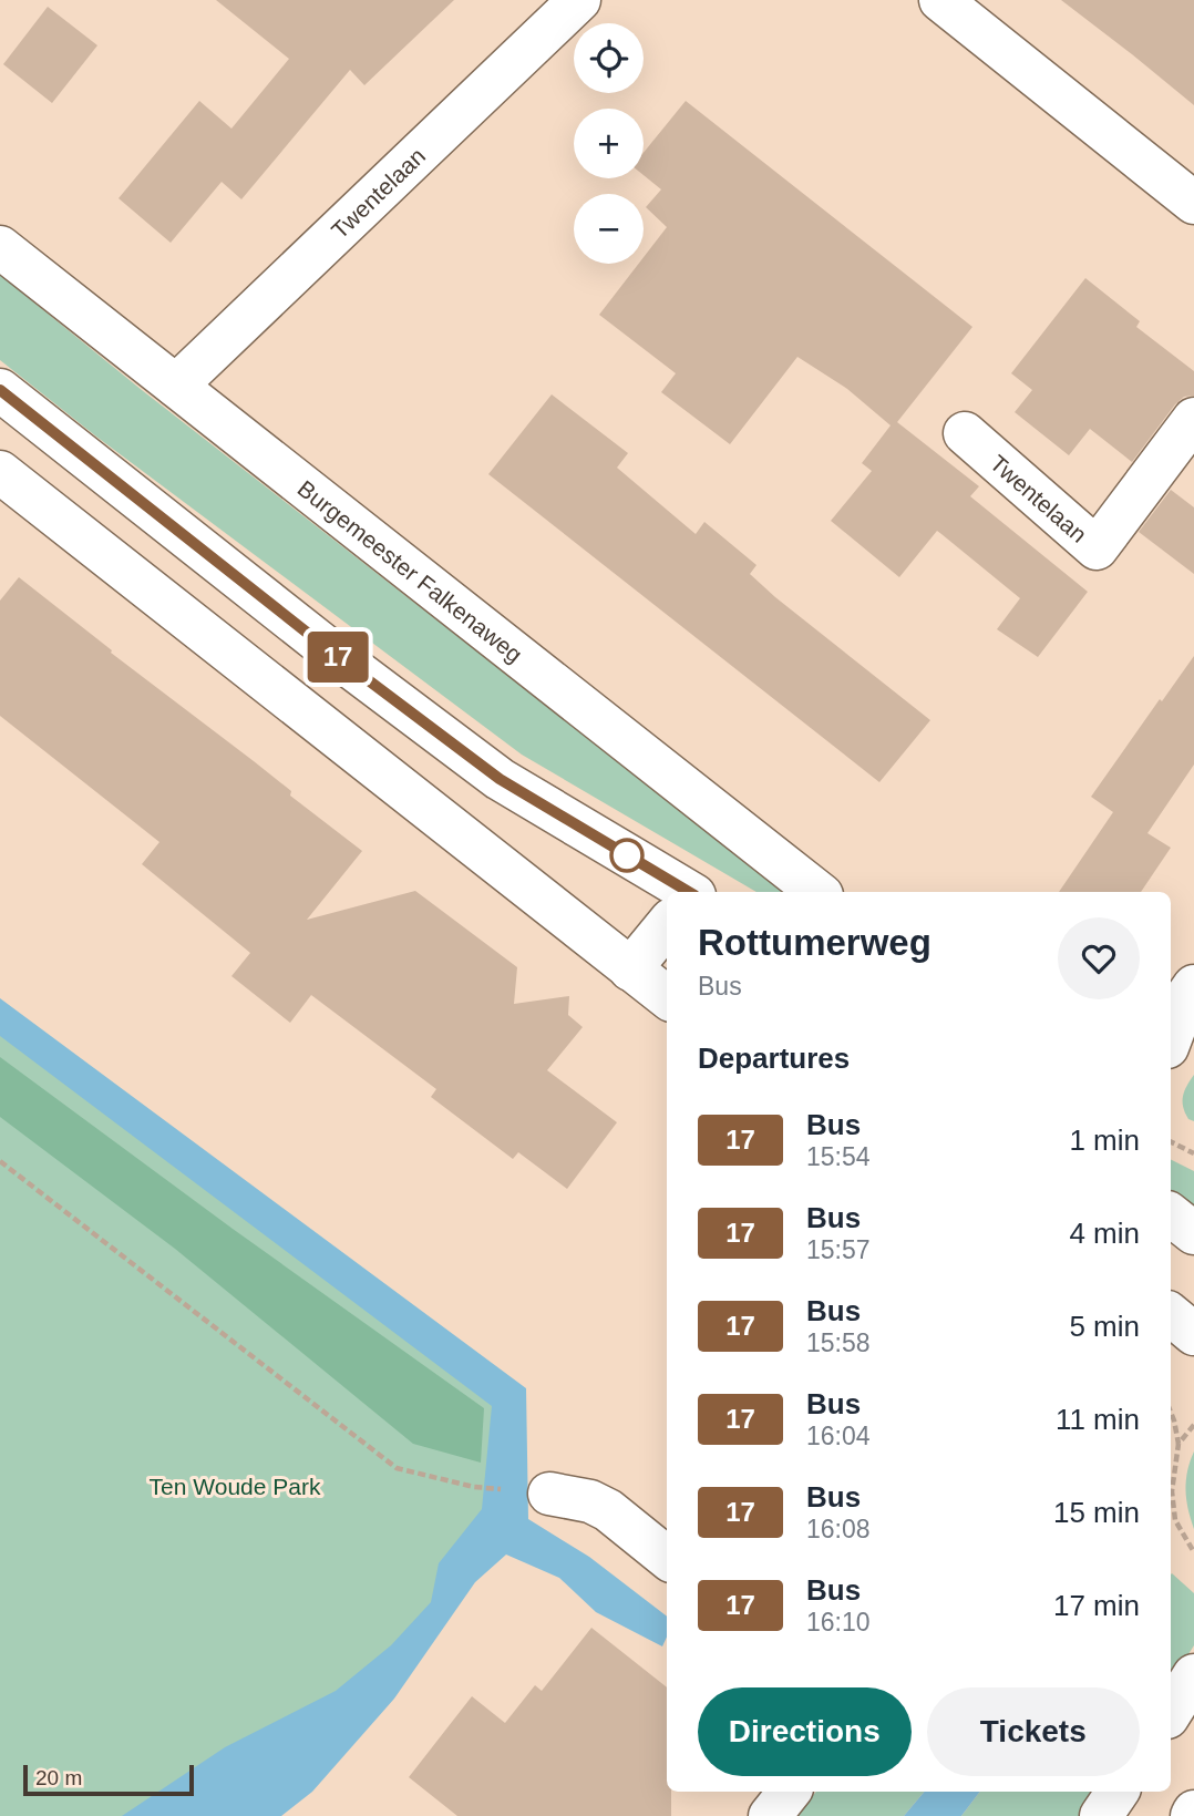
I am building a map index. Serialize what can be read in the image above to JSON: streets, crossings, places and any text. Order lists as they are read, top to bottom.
{
  "streets": {
    "street": ["Twentelaan", "Burgemeester Falkenaweg"]
  },
  "crossings": [
    ["Twentelaan", "Burgemeester Falkenaweg"]
  ],
  "parks": ["Ten Woude Park"],
  "lines": ["bus line 17"],
  "scale_bar": "20 m",
  "page": {
    "on_map": "17",
    "map_buttons": ["+", "−"],
    "heading": [
      ["Rottumerweg", "Bus"],
      "Departures"
    ],
    "list": [
      {
        "mark": "17",
        "name": "Bus",
        "note": "15:54",
        "value": "1 min"
      },
      {
        "mark": "17",
        "name": "Bus",
        "note": "15:57",
        "value": "4 min"
      },
      {
        "mark": "17",
        "name": "Bus",
        "note": "15:58",
        "value": "5 min"
      },
      {
        "mark": "17",
        "name": "Bus",
        "note": "16:04",
        "value": "11 min"
      },
      {
        "mark": "17",
        "name": "Bus",
        "note": "16:08",
        "value": "15 min"
      },
      {
        "mark": "17",
        "name": "Bus",
        "note": "16:10",
        "value": "17 min"
      }
    ],
    "buttons": ["Directions", "Tickets"],
    "scale": "20 m"
  }
}
